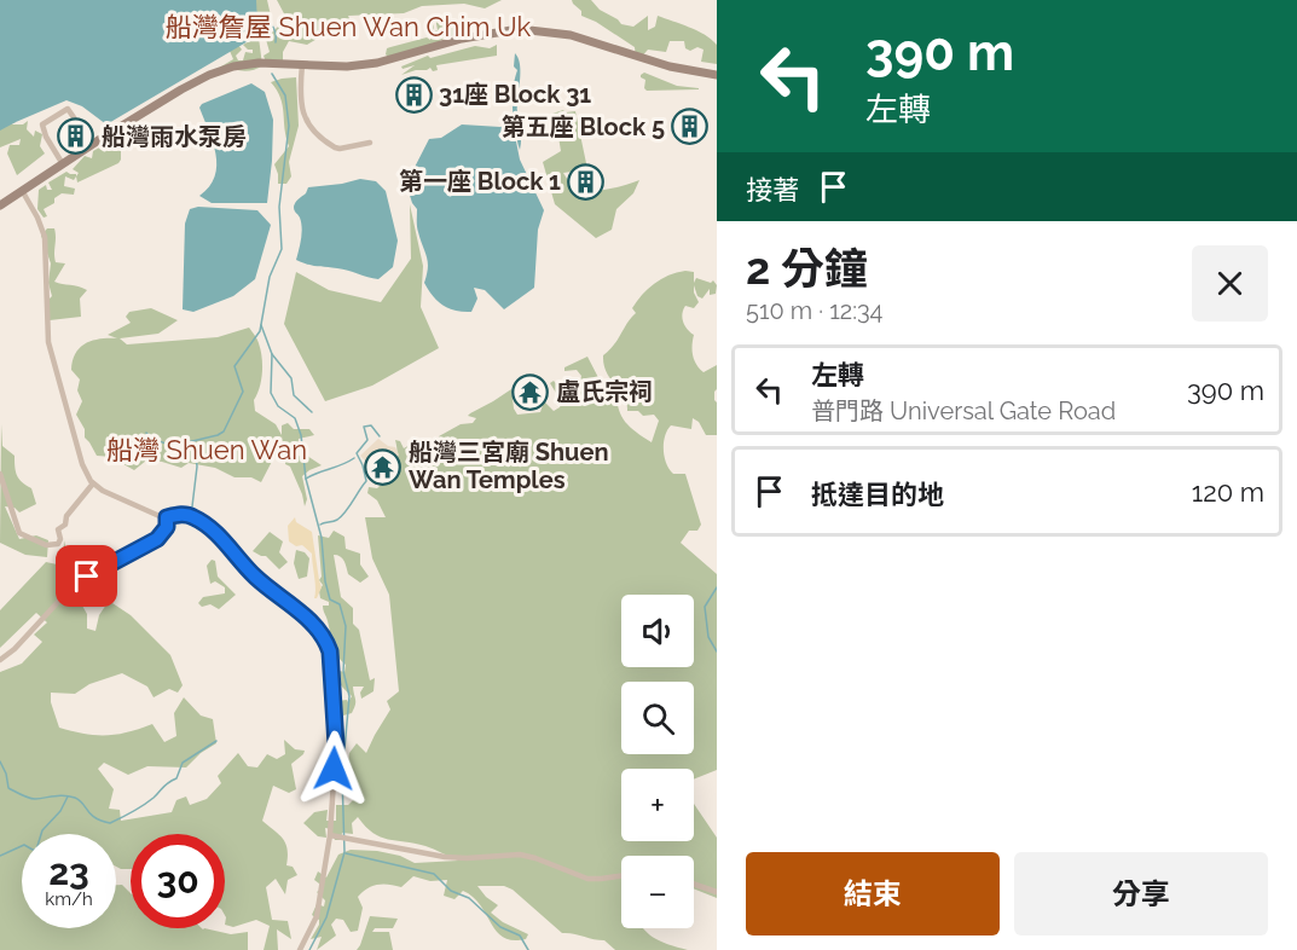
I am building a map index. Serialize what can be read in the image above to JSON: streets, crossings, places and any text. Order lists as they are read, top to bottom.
{
  "districts": ["船灣詹屋 Shuen Wan Chim Uk", "船灣 Shuen Wan"],
  "places": {
    "building": [
      "31座 Block 31",
      "第五座 Block 5",
      "船灣雨水泵房",
      "第一座 Block 1"
    ],
    "temple": ["盧氏宗祠", "船灣三宮廟 Shuen Wan Temples"]
  },
  "page": {
    "turn": ["390 m", "左轉"],
    "then": "接著",
    "heading": ["2 分鐘", "510 m · 12:34"],
    "list": [
      {
        "name": "左轉",
        "note": "普門路 Universal Gate Road",
        "value": "390 m"
      },
      {
        "name": "抵達目的地",
        "value": "120 m"
      }
    ],
    "map_buttons": ["+", "−"],
    "speed": "23 km/h",
    "limit": "30",
    "buttons": ["結束", "分享"]
  }
}
